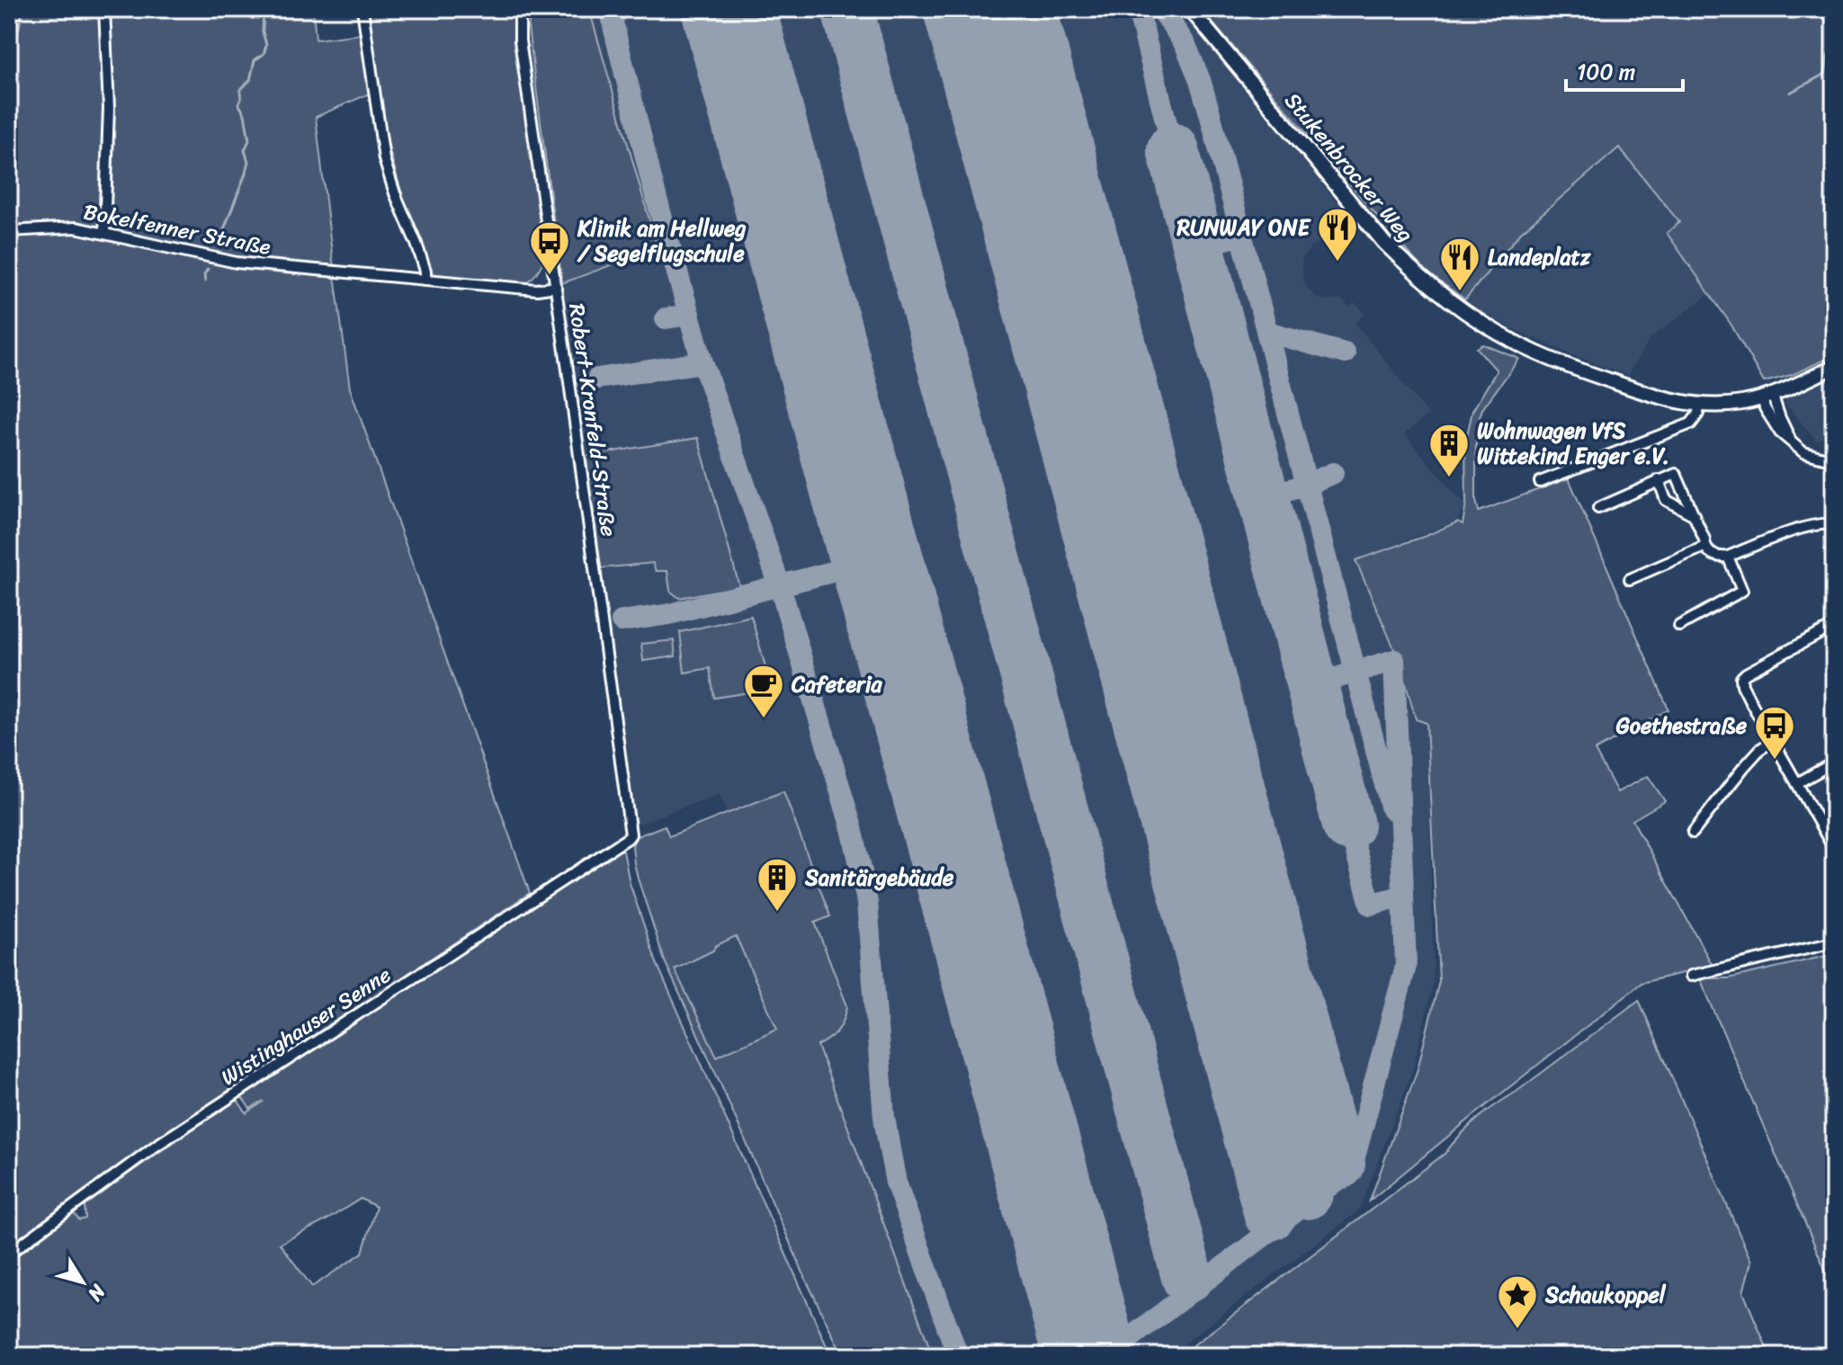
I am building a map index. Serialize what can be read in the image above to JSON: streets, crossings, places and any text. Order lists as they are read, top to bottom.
{
  "streets": {
    "street": [
      "Stukenbrocker Weg",
      "Bokelfenner Straße",
      "Robert-Kronfeld-Straße",
      "Wistinghauser Senne"
    ]
  },
  "crossings": [
    ["Bokelfenner Straße", "Robert-Kronfeld-Straße"],
    ["Robert-Kronfeld-Straße", "Wistinghauser Senne"]
  ],
  "places": {
    "restaurant": ["RUNWAY ONE", "Landeplatz"],
    "bus stop": ["Klinik am Hellweg / Segelflugschule", "Goethestraße"],
    "building": ["Wohnwagen VfS Wittekind Enger e.V.", "Sanitärgebäude"],
    "cafe": ["Cafeteria"],
    "place": ["Schaukoppel"]
  },
  "scale_bar": "100 m",
  "north": "bottom right"
}
